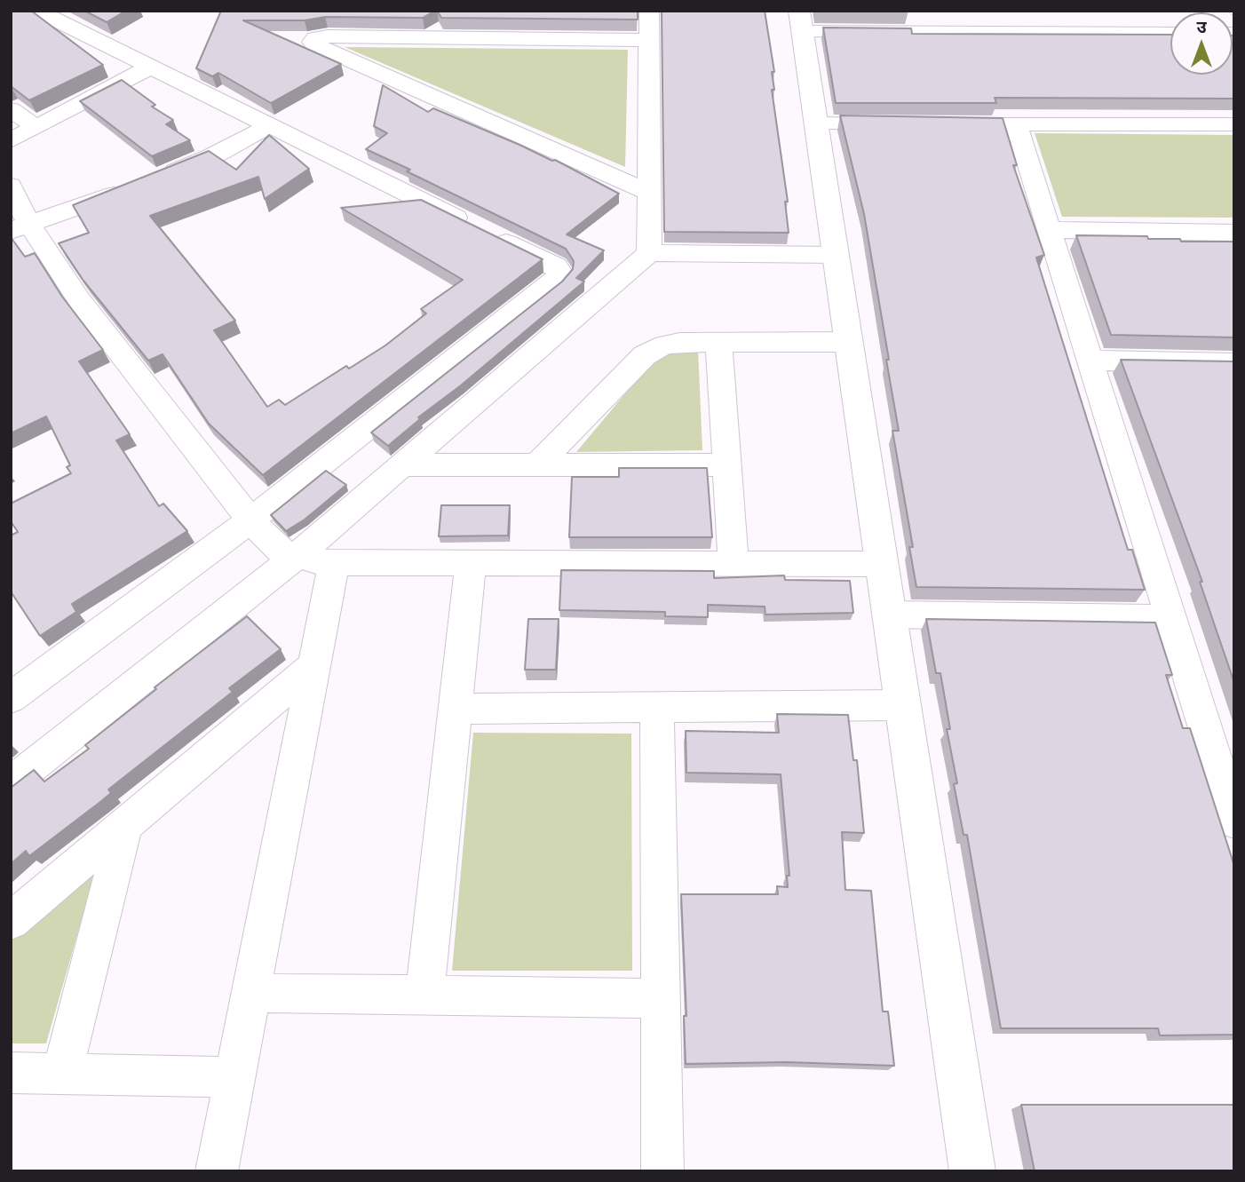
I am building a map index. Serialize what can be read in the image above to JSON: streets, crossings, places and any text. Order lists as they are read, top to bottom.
{
  "north": "top"
}
